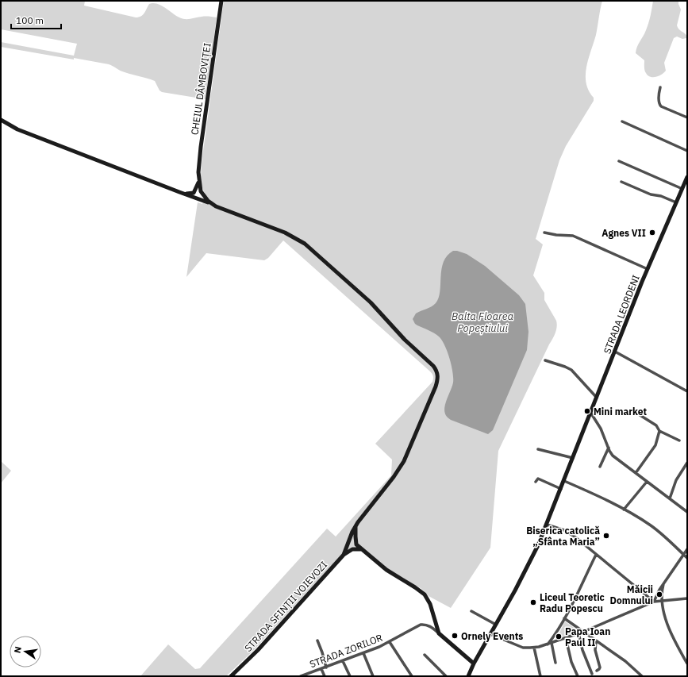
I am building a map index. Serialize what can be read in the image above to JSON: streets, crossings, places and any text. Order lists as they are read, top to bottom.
{
  "streets": {
    "street": [
      "CHEIUL DÂMBOVIȚEI",
      "STRADA LEORDENI",
      "STRADA SFINȚII VOIEVOZI",
      "STRADA ZORILOR"
    ]
  },
  "crossings": [
    ["STRADA LEORDENI", "STRADA ZORILOR"]
  ],
  "water": ["Balta Floarea Popeștiului"],
  "places": [
    "Agnes VII",
    "Mini market",
    "Biserica catolică „Sfânta Maria”",
    "Măicii Domnului",
    "Liceul Teoretic Radu Popescu",
    "Ornely Events",
    "Papa Ioan Paul II"
  ],
  "scale_bar": "100 m",
  "north": "left"
}
